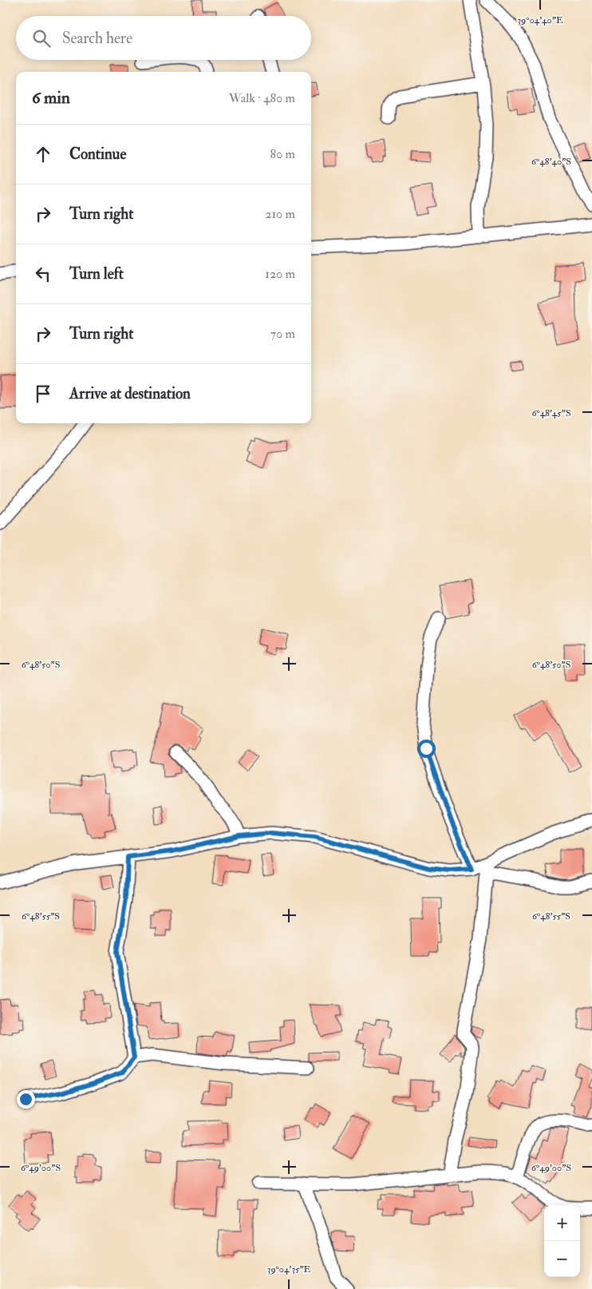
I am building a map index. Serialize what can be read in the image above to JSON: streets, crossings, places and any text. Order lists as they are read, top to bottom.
{
  "page": {
    "search": "Search here",
    "heading": ["6 min", "Walk · 480 m"],
    "list": [
      ["Continue", "80 m"],
      ["Turn right", "210 m"],
      ["Turn left", "120 m"],
      ["Turn right", "70 m"],
      "Arrive at destination"
    ],
    "map_buttons": ["+", "−"]
  },
  "coordinates": [
    "39°04'40\"E",
    "6°48'40\"S",
    "6°48'45\"S",
    "6°48'50\"S",
    "6°48'55\"S",
    "6°49'00\"S",
    "39°04'35\"E"
  ]
}
